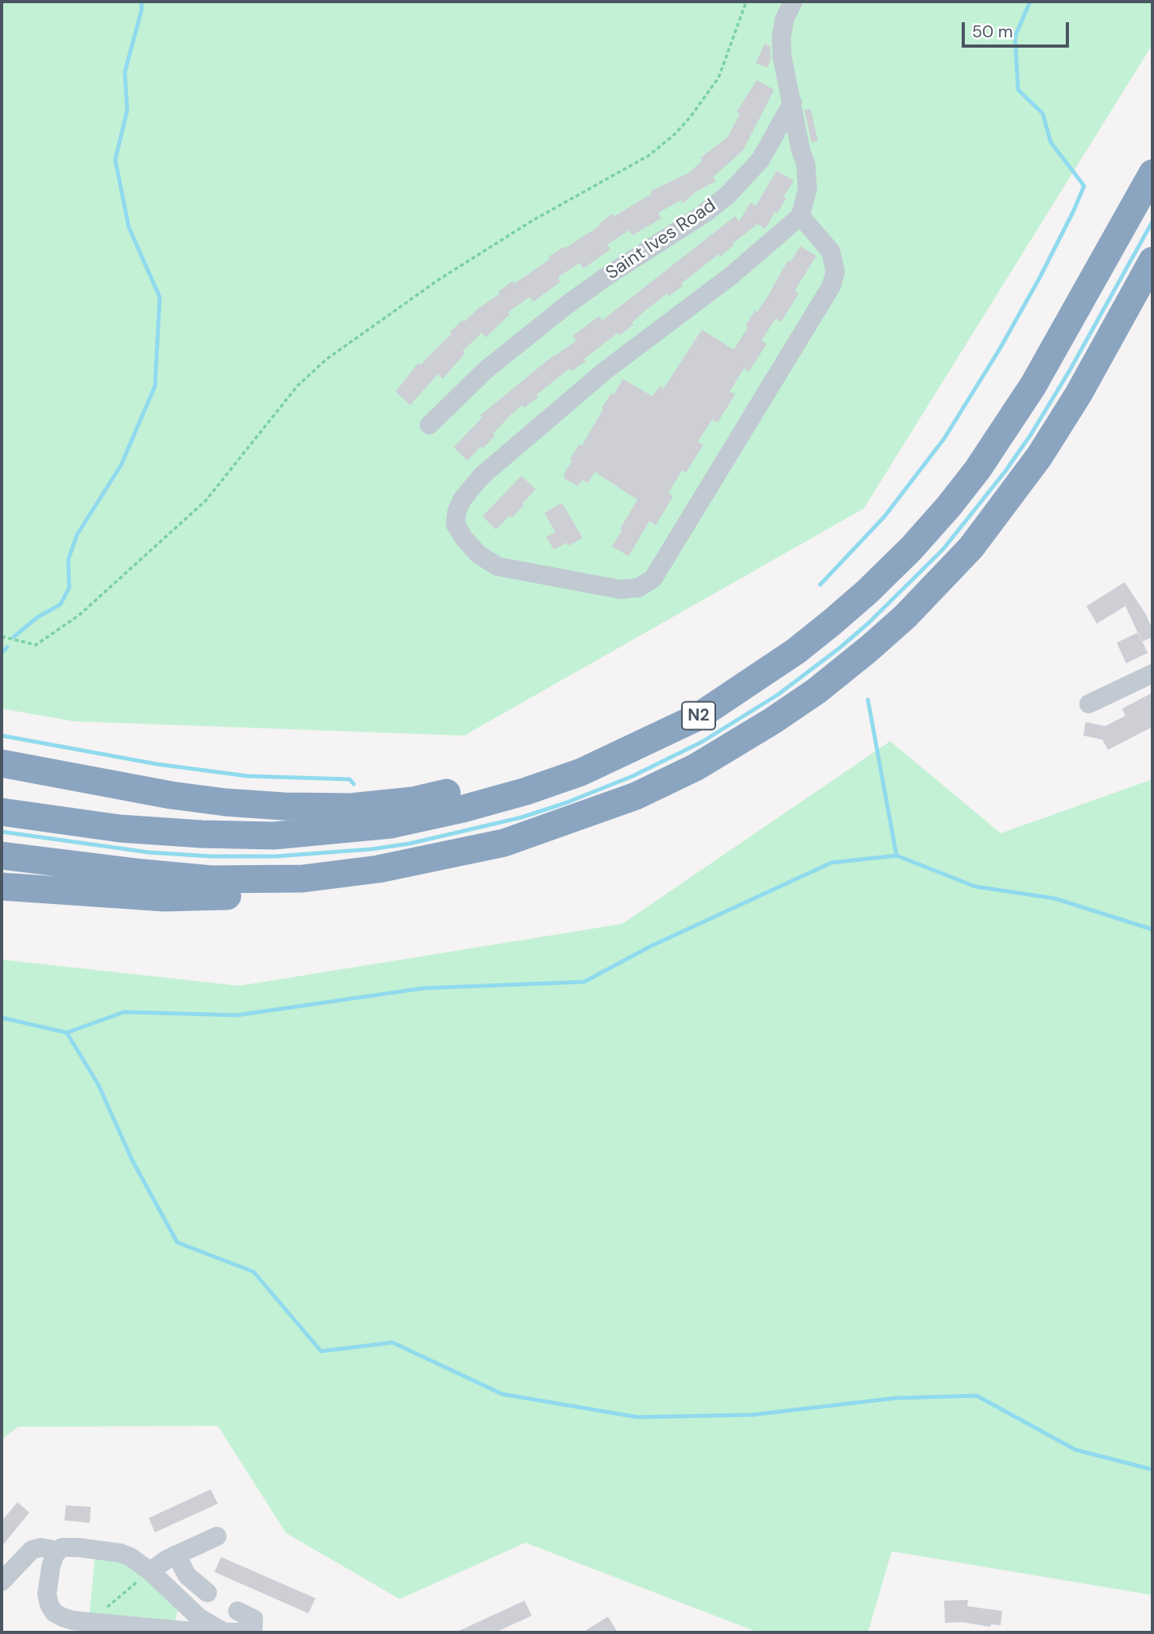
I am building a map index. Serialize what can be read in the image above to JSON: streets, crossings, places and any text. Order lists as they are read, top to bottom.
{
  "streets": {
    "highway": ["N2"],
    "street": ["Saint Ives Road"]
  },
  "scale_bar": "50 m"
}
